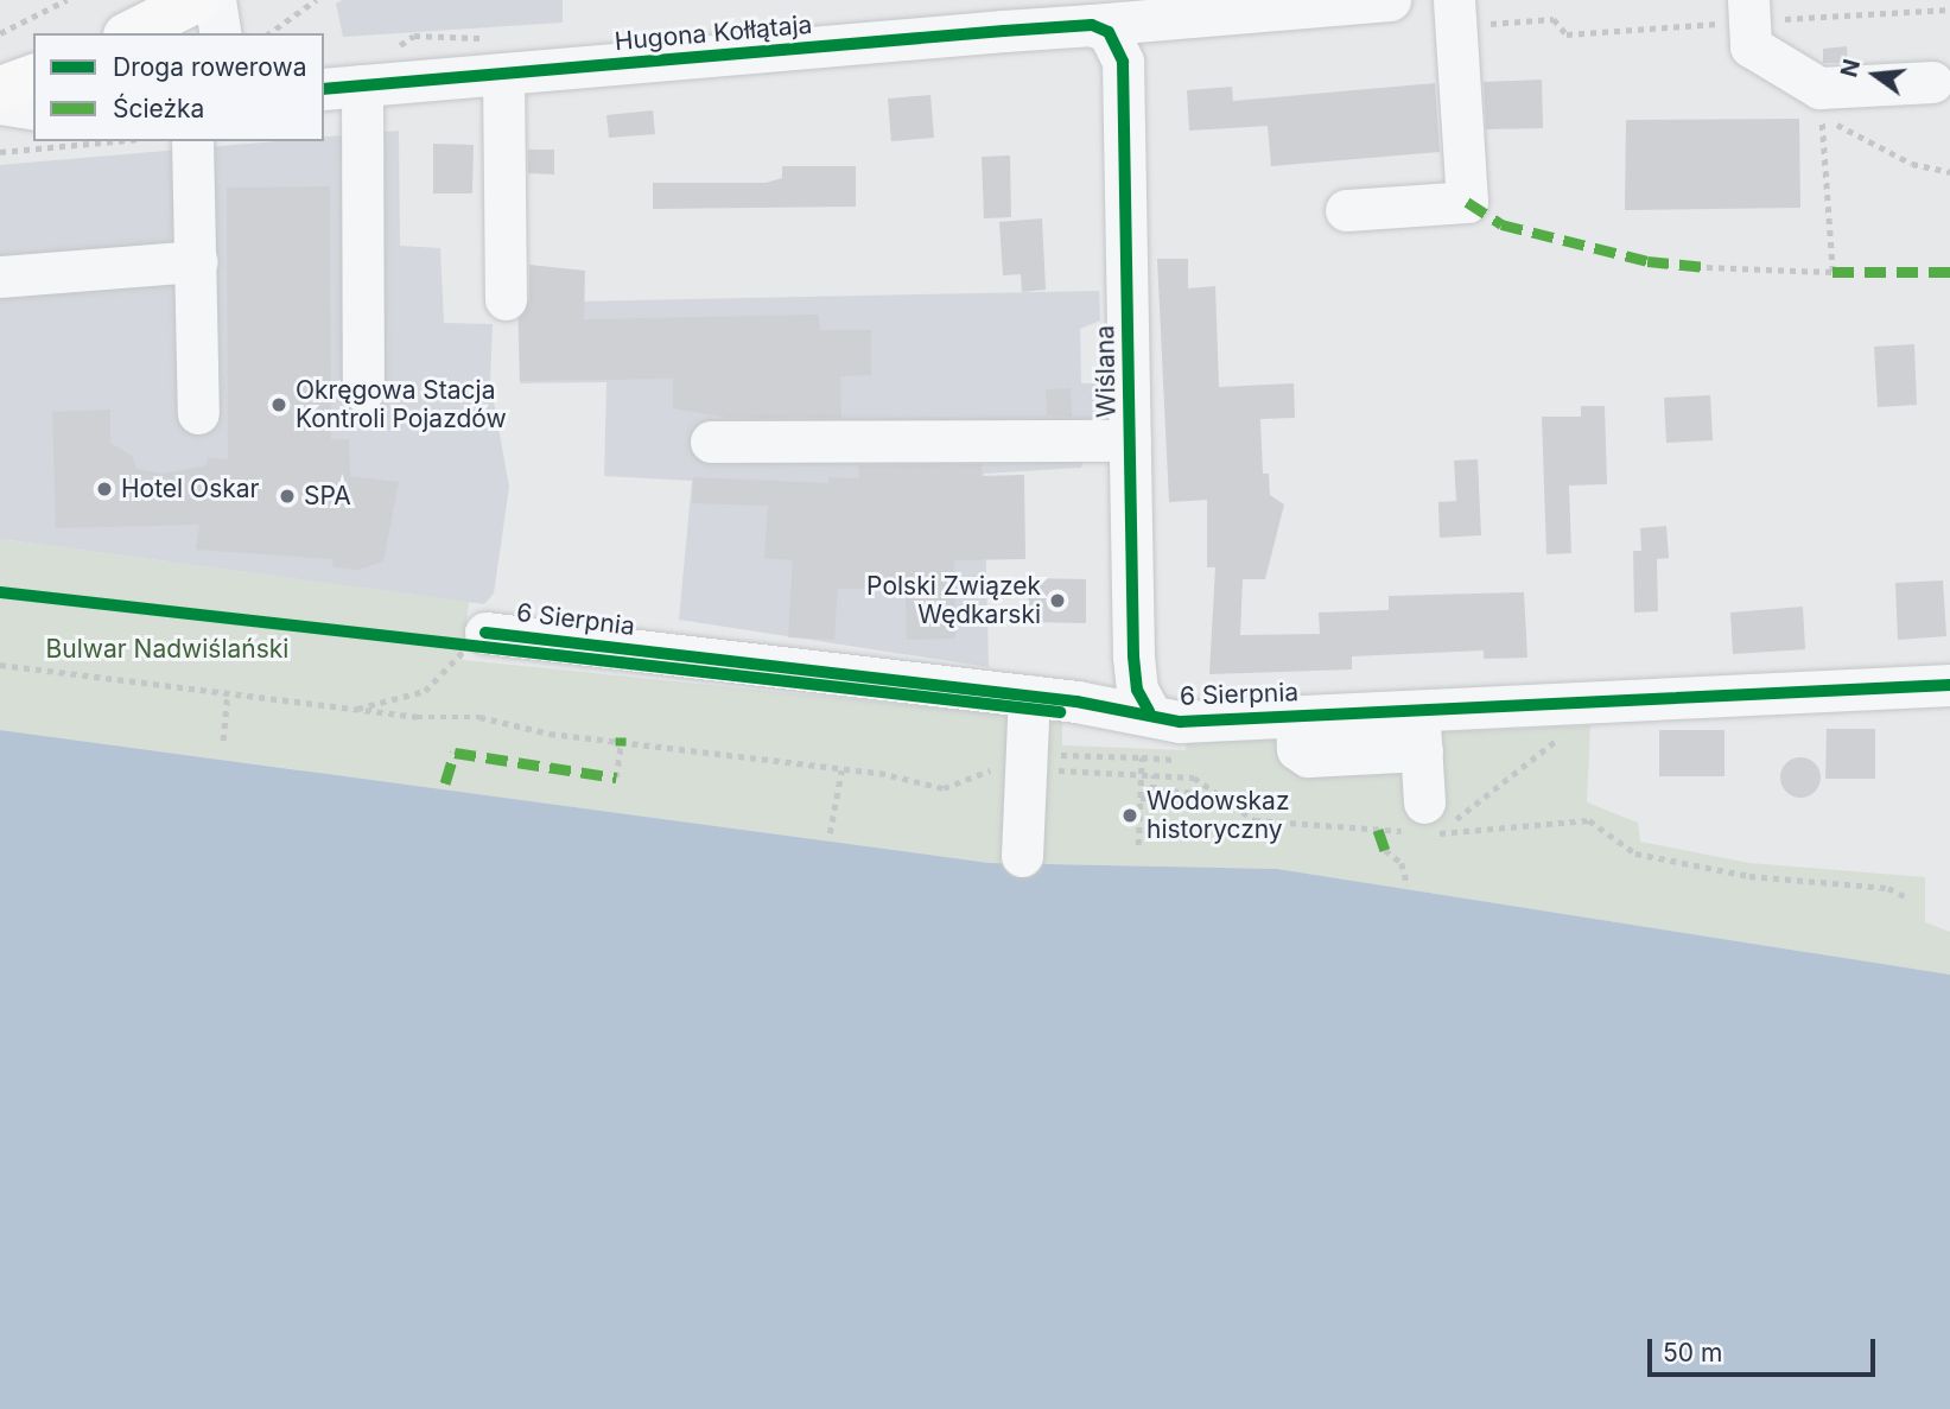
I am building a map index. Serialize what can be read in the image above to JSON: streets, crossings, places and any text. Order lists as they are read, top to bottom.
{
  "streets": {
    "street": ["Hugona Kołłątaja", "Wiślana", "6 Sierpnia"]
  },
  "crossings": [
    ["Hugona Kołłątaja", "Wiślana"],
    ["Wiślana", "6 Sierpnia"]
  ],
  "parks": ["Bulwar Nadwiślański"],
  "places": [
    "Okręgowa Stacja Kontroli Pojazdów",
    "Hotel Oskar",
    "SPA",
    "Polski Związek Wędkarski",
    "Wodowskaz historyczny"
  ],
  "legend": ["Droga rowerowa", "Ścieżka"],
  "scale_bar": "50 m",
  "north": "left"
}
